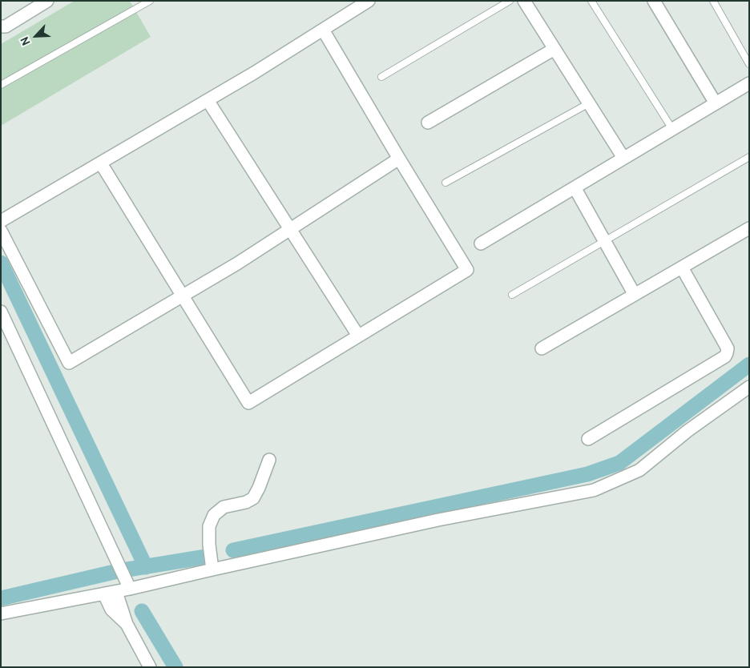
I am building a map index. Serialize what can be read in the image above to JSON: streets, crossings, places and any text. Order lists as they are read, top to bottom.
{
  "north": "bottom left"
}
